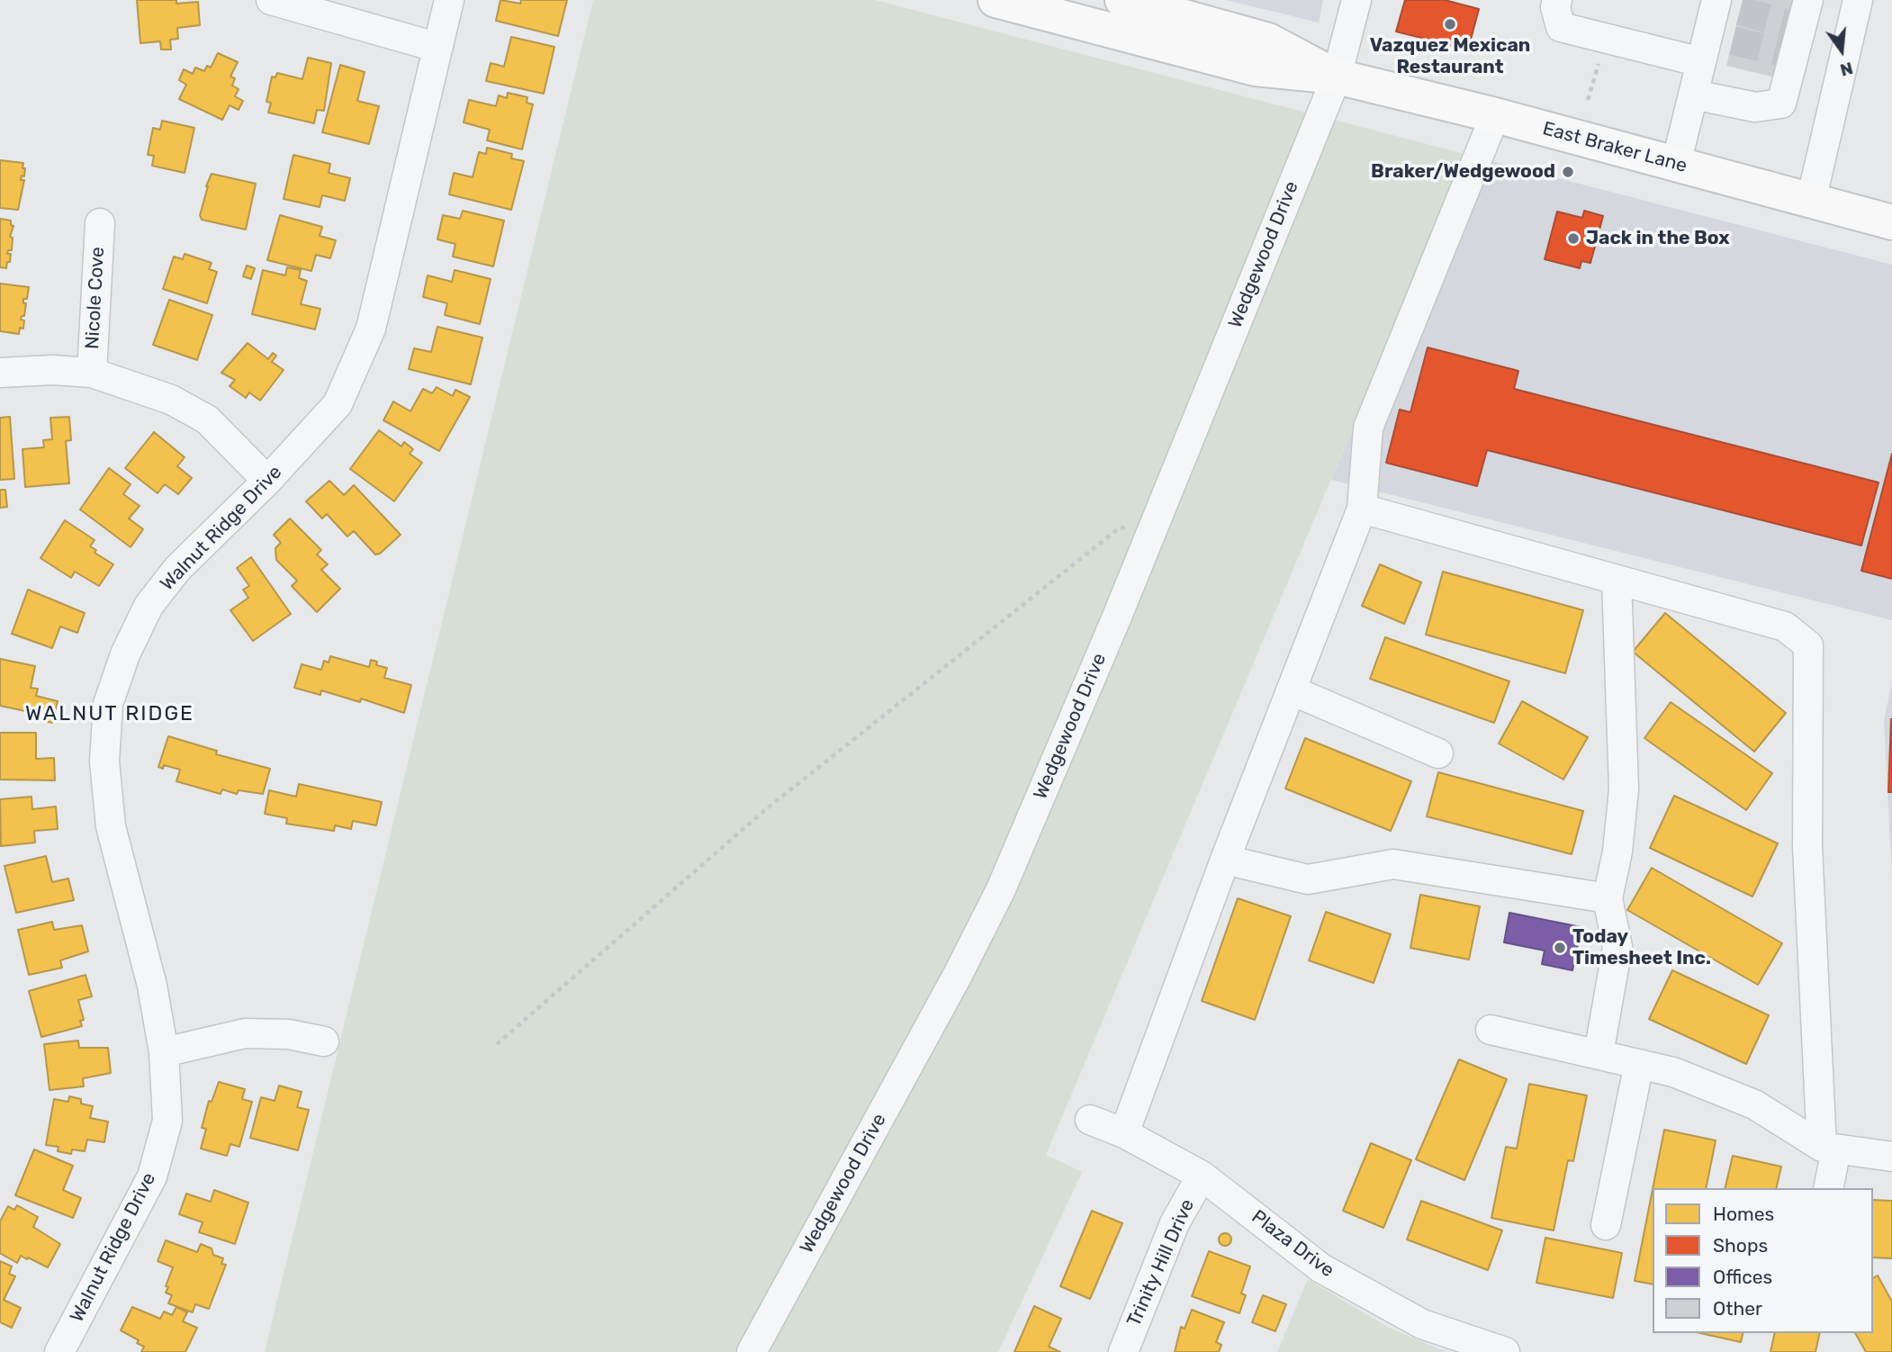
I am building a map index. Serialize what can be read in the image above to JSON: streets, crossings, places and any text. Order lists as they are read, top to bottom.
{
  "streets": {
    "main road": ["East Braker Lane"],
    "street": [
      "Wedgewood Drive",
      "Nicole Cove",
      "Walnut Ridge Drive",
      "Plaza Drive",
      "Trinity Hill Drive"
    ]
  },
  "crossings": [
    ["East Braker Lane", "Wedgewood Drive"],
    ["Plaza Drive", "Trinity Hill Drive"]
  ],
  "districts": ["WALNUT RIDGE"],
  "places": [
    "Vazquez Mexican Restaurant",
    "Braker/Wedgewood",
    "Jack in the Box",
    "Today Timesheet Inc."
  ],
  "legend": [
    "Homes",
    "Shops",
    "Offices",
    "Other"
  ],
  "north": "bottom"
}
